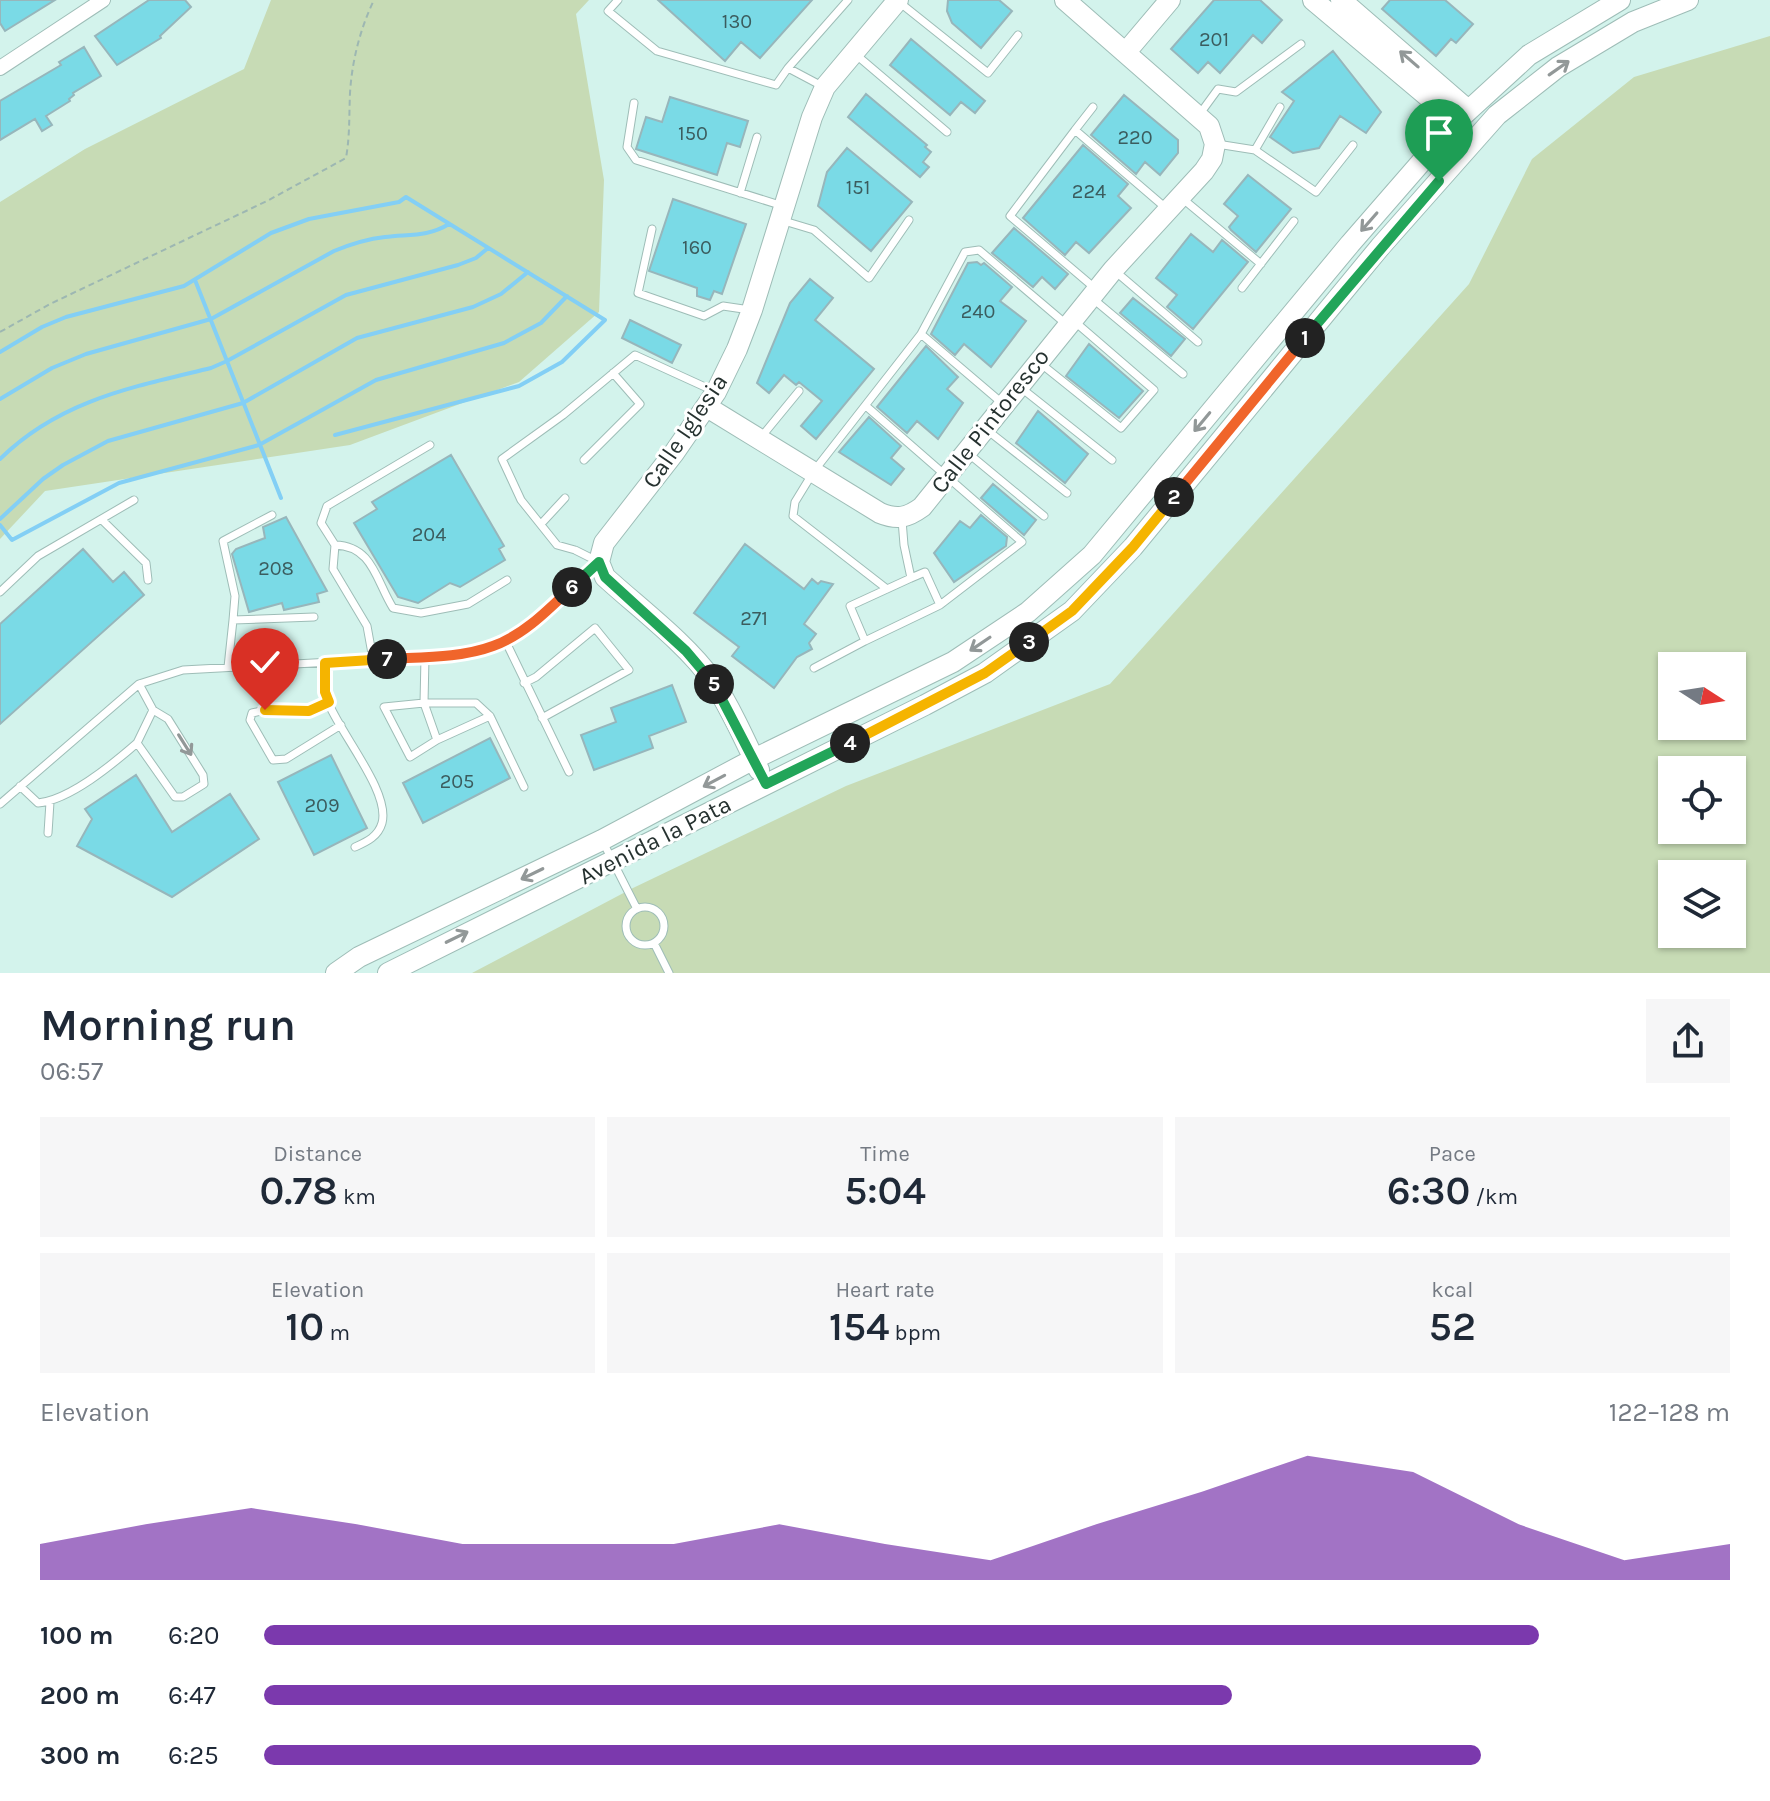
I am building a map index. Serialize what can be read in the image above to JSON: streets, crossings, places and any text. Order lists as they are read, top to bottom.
{
  "streets": {
    "main road": ["Calle Pintoresco", "Calle Iglesia", "Avenida la Pata"]
  },
  "house_numbers": [
    "130",
    "201",
    "150",
    "220",
    "151",
    "224",
    "160",
    "240",
    "204",
    "208",
    "271",
    "205",
    "209"
  ],
  "north": "right",
  "page": {
    "pins": [
      "1",
      "2",
      "6",
      "3",
      "7",
      "5",
      "4"
    ],
    "heading": ["Morning run", "06:57"],
    "stats": [
      ["Distance", "0.78 km"],
      ["Time", "5:04"],
      ["Pace", "6:30 /km"],
      ["Elevation", "10 m"],
      ["Heart rate", "154 bpm"],
      ["kcal", "52"]
    ],
    "chart": ["Elevation", "122–128 m"],
    "list": [
      {
        "name": "100 m",
        "note": "6:20"
      },
      {
        "name": "200 m",
        "note": "6:47"
      },
      {
        "name": "300 m",
        "note": "6:25"
      }
    ]
  }
}
